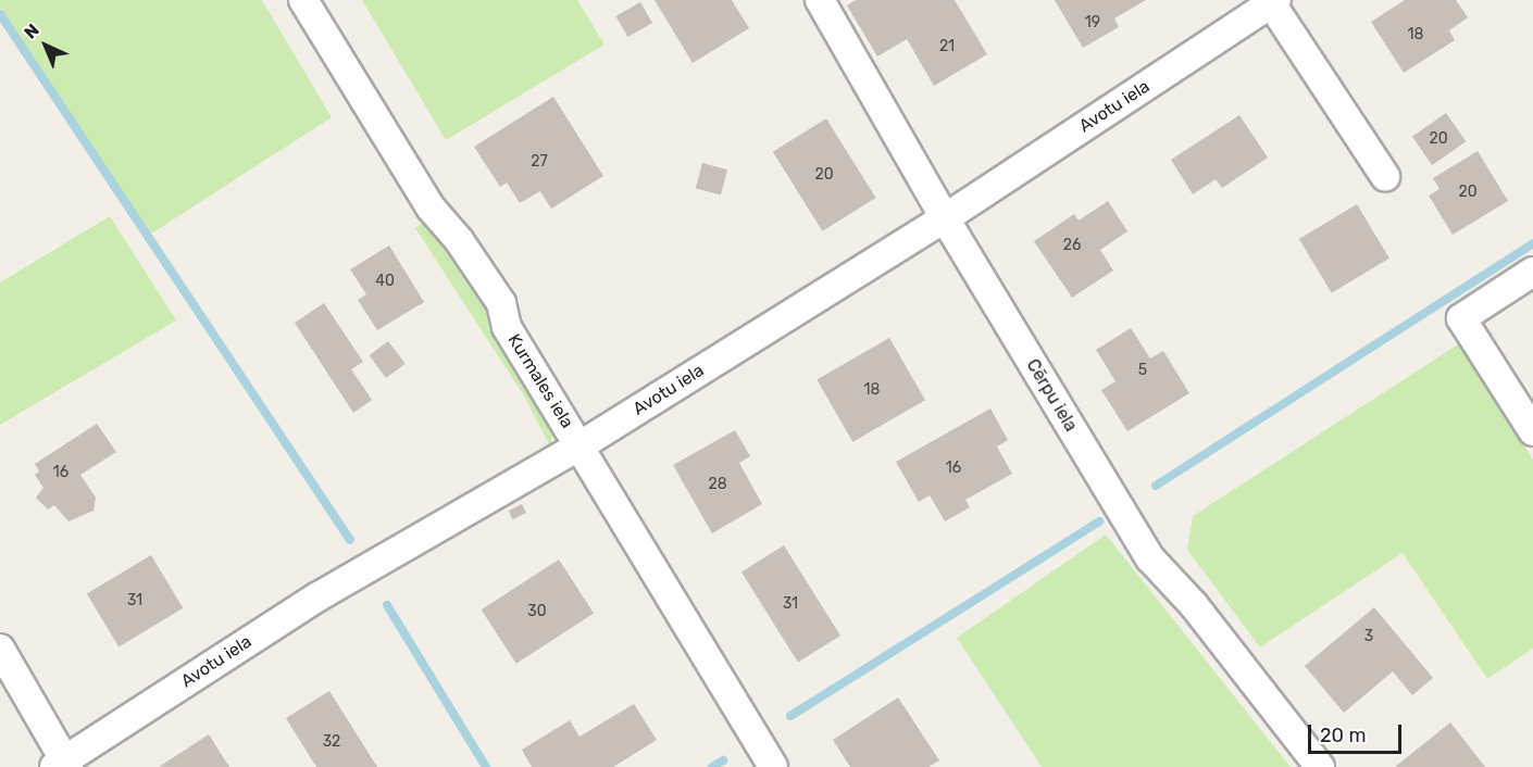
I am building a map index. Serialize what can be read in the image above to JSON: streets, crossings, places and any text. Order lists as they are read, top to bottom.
{
  "streets": {
    "street": ["Avotu iela", "Kurmales iela", "Cērpu iela"]
  },
  "crossings": [
    ["Avotu iela", "Kurmales iela"],
    ["Avotu iela", "Cērpu iela"]
  ],
  "house_numbers": [
    "19",
    "18",
    "21",
    "20",
    "27",
    "20",
    "20",
    "26",
    "40",
    "5",
    "18",
    "16",
    "16",
    "28",
    "31",
    "31",
    "30",
    "3",
    "32"
  ],
  "scale_bar": "20 m",
  "north": "top left"
}
